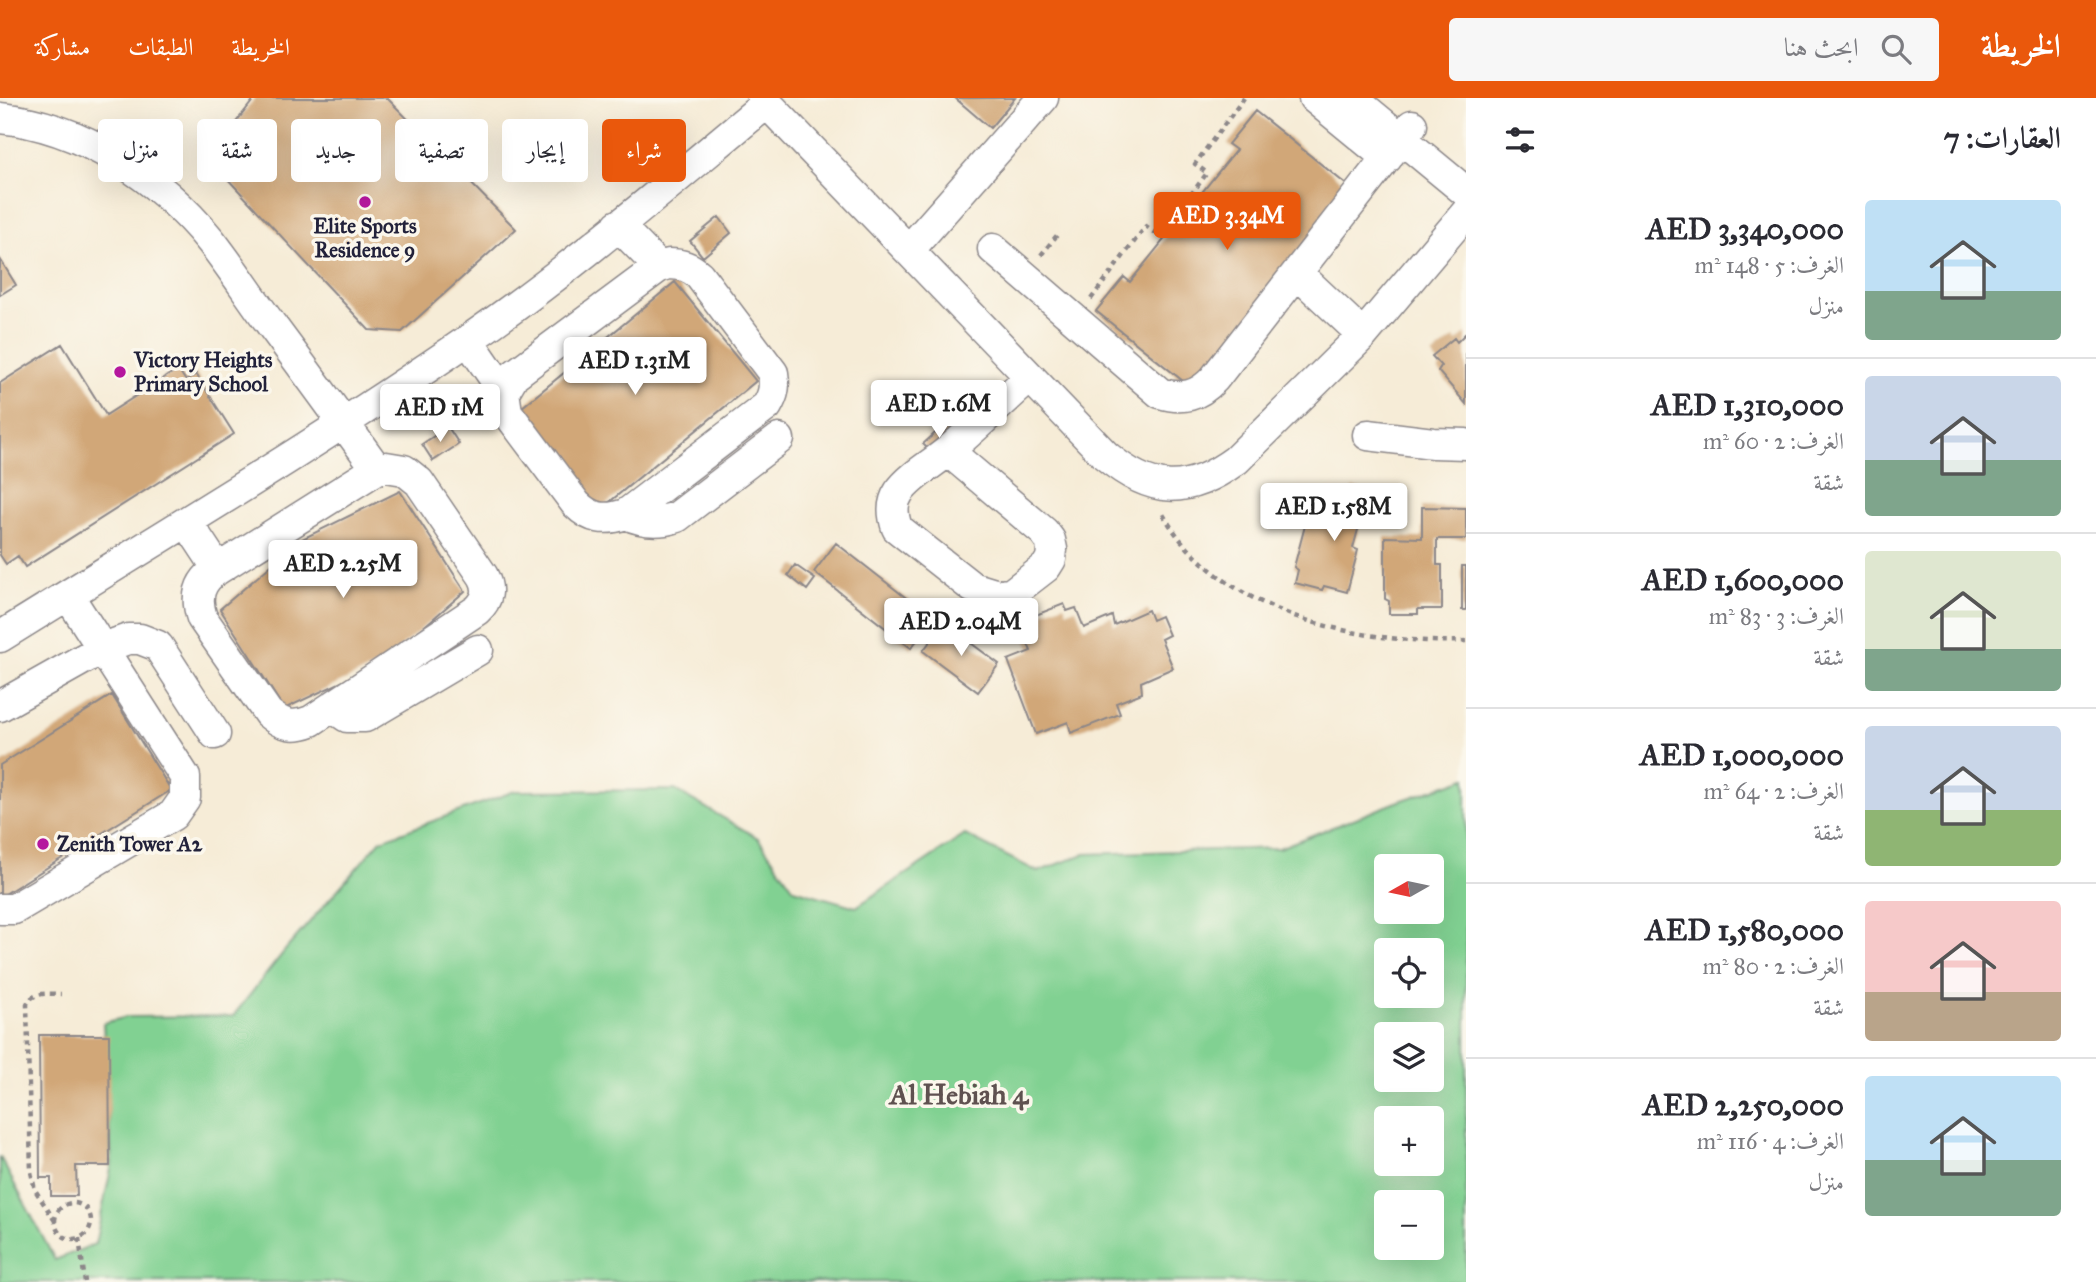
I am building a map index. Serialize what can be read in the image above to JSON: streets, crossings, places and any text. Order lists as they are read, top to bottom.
{
  "districts": ["Al Hebiah 4"],
  "places": ["Elite Sports Residence 9", "Victory Heights Primary School", "Zenith Tower A2"],
  "north": "left",
  "page": {
    "header": "الخريطة",
    "search": "ابحث هنا",
    "nav": ["الخريطة", "الطبقات", "مشاركة"],
    "heading": "العقارات: 7",
    "chip": [
      "شراء",
      "إيجار",
      "تصفية",
      "جديد",
      "شقة",
      "منزل"
    ],
    "list": [
      {
        "name": "AED 3,340,000",
        "note": "الغرف: 5 · 148 m² · منزل"
      },
      {
        "name": "AED 1,310,000",
        "note": "الغرف: 2 · 60 m² · شقة"
      },
      {
        "name": "AED 1,600,000",
        "note": "الغرف: 3 · 83 m² · شقة"
      },
      {
        "name": "AED 1,000,000",
        "note": "الغرف: 2 · 64 m² · شقة"
      },
      {
        "name": "AED 1,580,000",
        "note": "الغرف: 2 · 80 m² · شقة"
      },
      {
        "name": "AED 2,250,000",
        "note": "الغرف: 4 · 116 m² · منزل"
      }
    ],
    "price": [
      "AED 3.34M",
      "AED 1.31M",
      "AED 1.6M",
      "AED 1M",
      "AED 1.58M",
      "AED 2.25M",
      "AED 2.04M"
    ],
    "map_buttons": ["+", "−"]
  }
}
